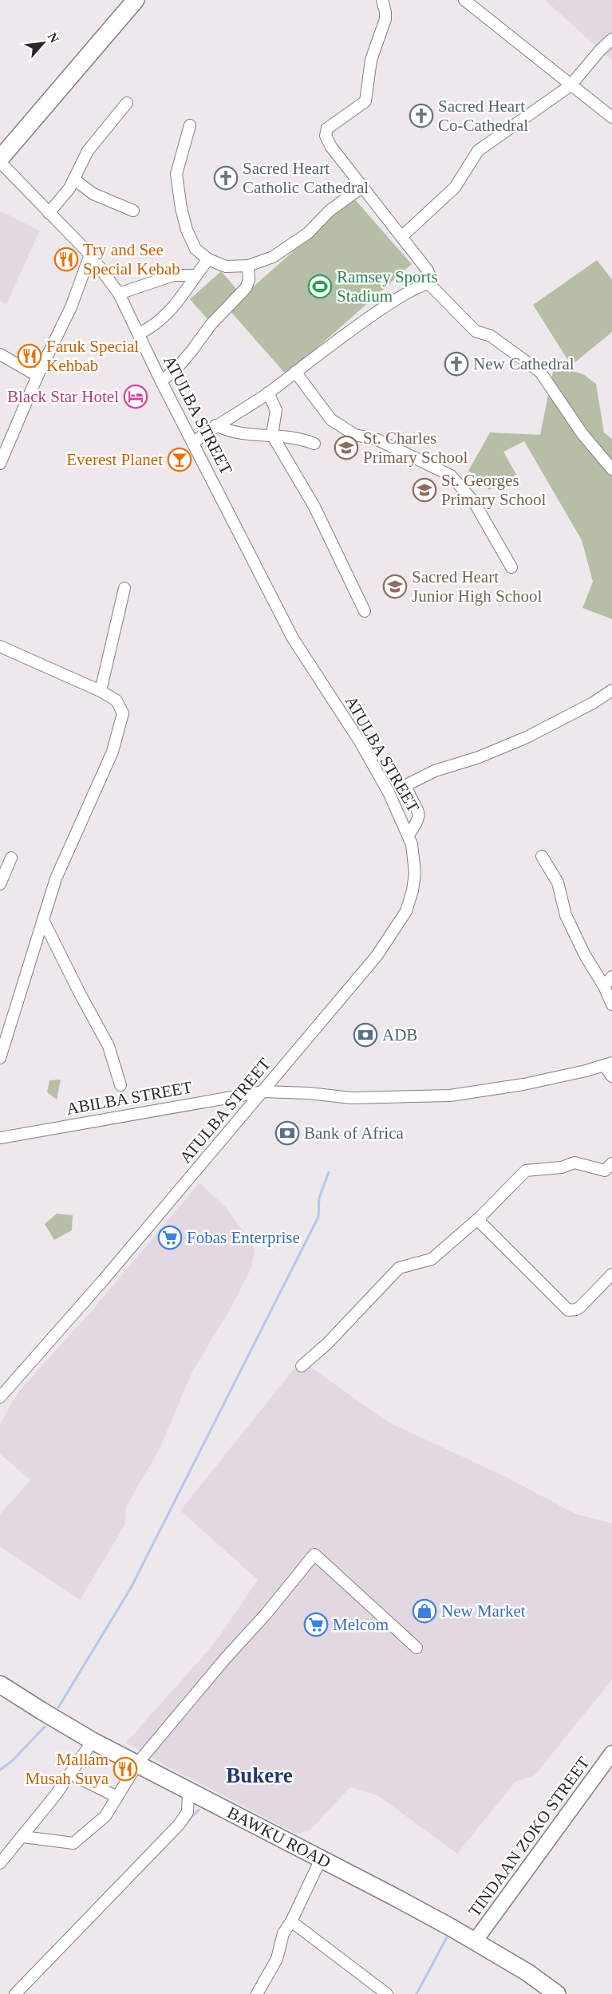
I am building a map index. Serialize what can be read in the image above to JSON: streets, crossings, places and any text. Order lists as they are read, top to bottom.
{
  "streets": {
    "highway": ["BAWKU ROAD"],
    "main road": ["TINDAAN ZOKO STREET"],
    "street": ["ATULBA STREET", "ABILBA STREET"]
  },
  "crossings": [
    ["ATULBA STREET", "ABILBA STREET"],
    ["TINDAAN ZOKO STREET", "BAWKU ROAD"]
  ],
  "districts": ["Bukere"],
  "places": {
    "church": ["Sacred Heart Co-Cathedral", "Sacred Heart Catholic Cathedral", "New Cathedral"],
    "restaurant": ["Try and See Special Kebab", "Faruk Special Kehbab", "Mallam Musah Suya"],
    "sports": ["Ramsey Sports Stadium"],
    "hotel": ["Black Star Hotel"],
    "school or university": ["St. Charles Primary School", "St. Georges Primary School", "Sacred Heart Junior High School"],
    "bar": ["Everest Planet"],
    "bank": ["ADB", "Bank of Africa"],
    "supermarket": ["Fobas Enterprise", "Melcom"],
    "shop": ["New Market"]
  },
  "north": "top right"
}
